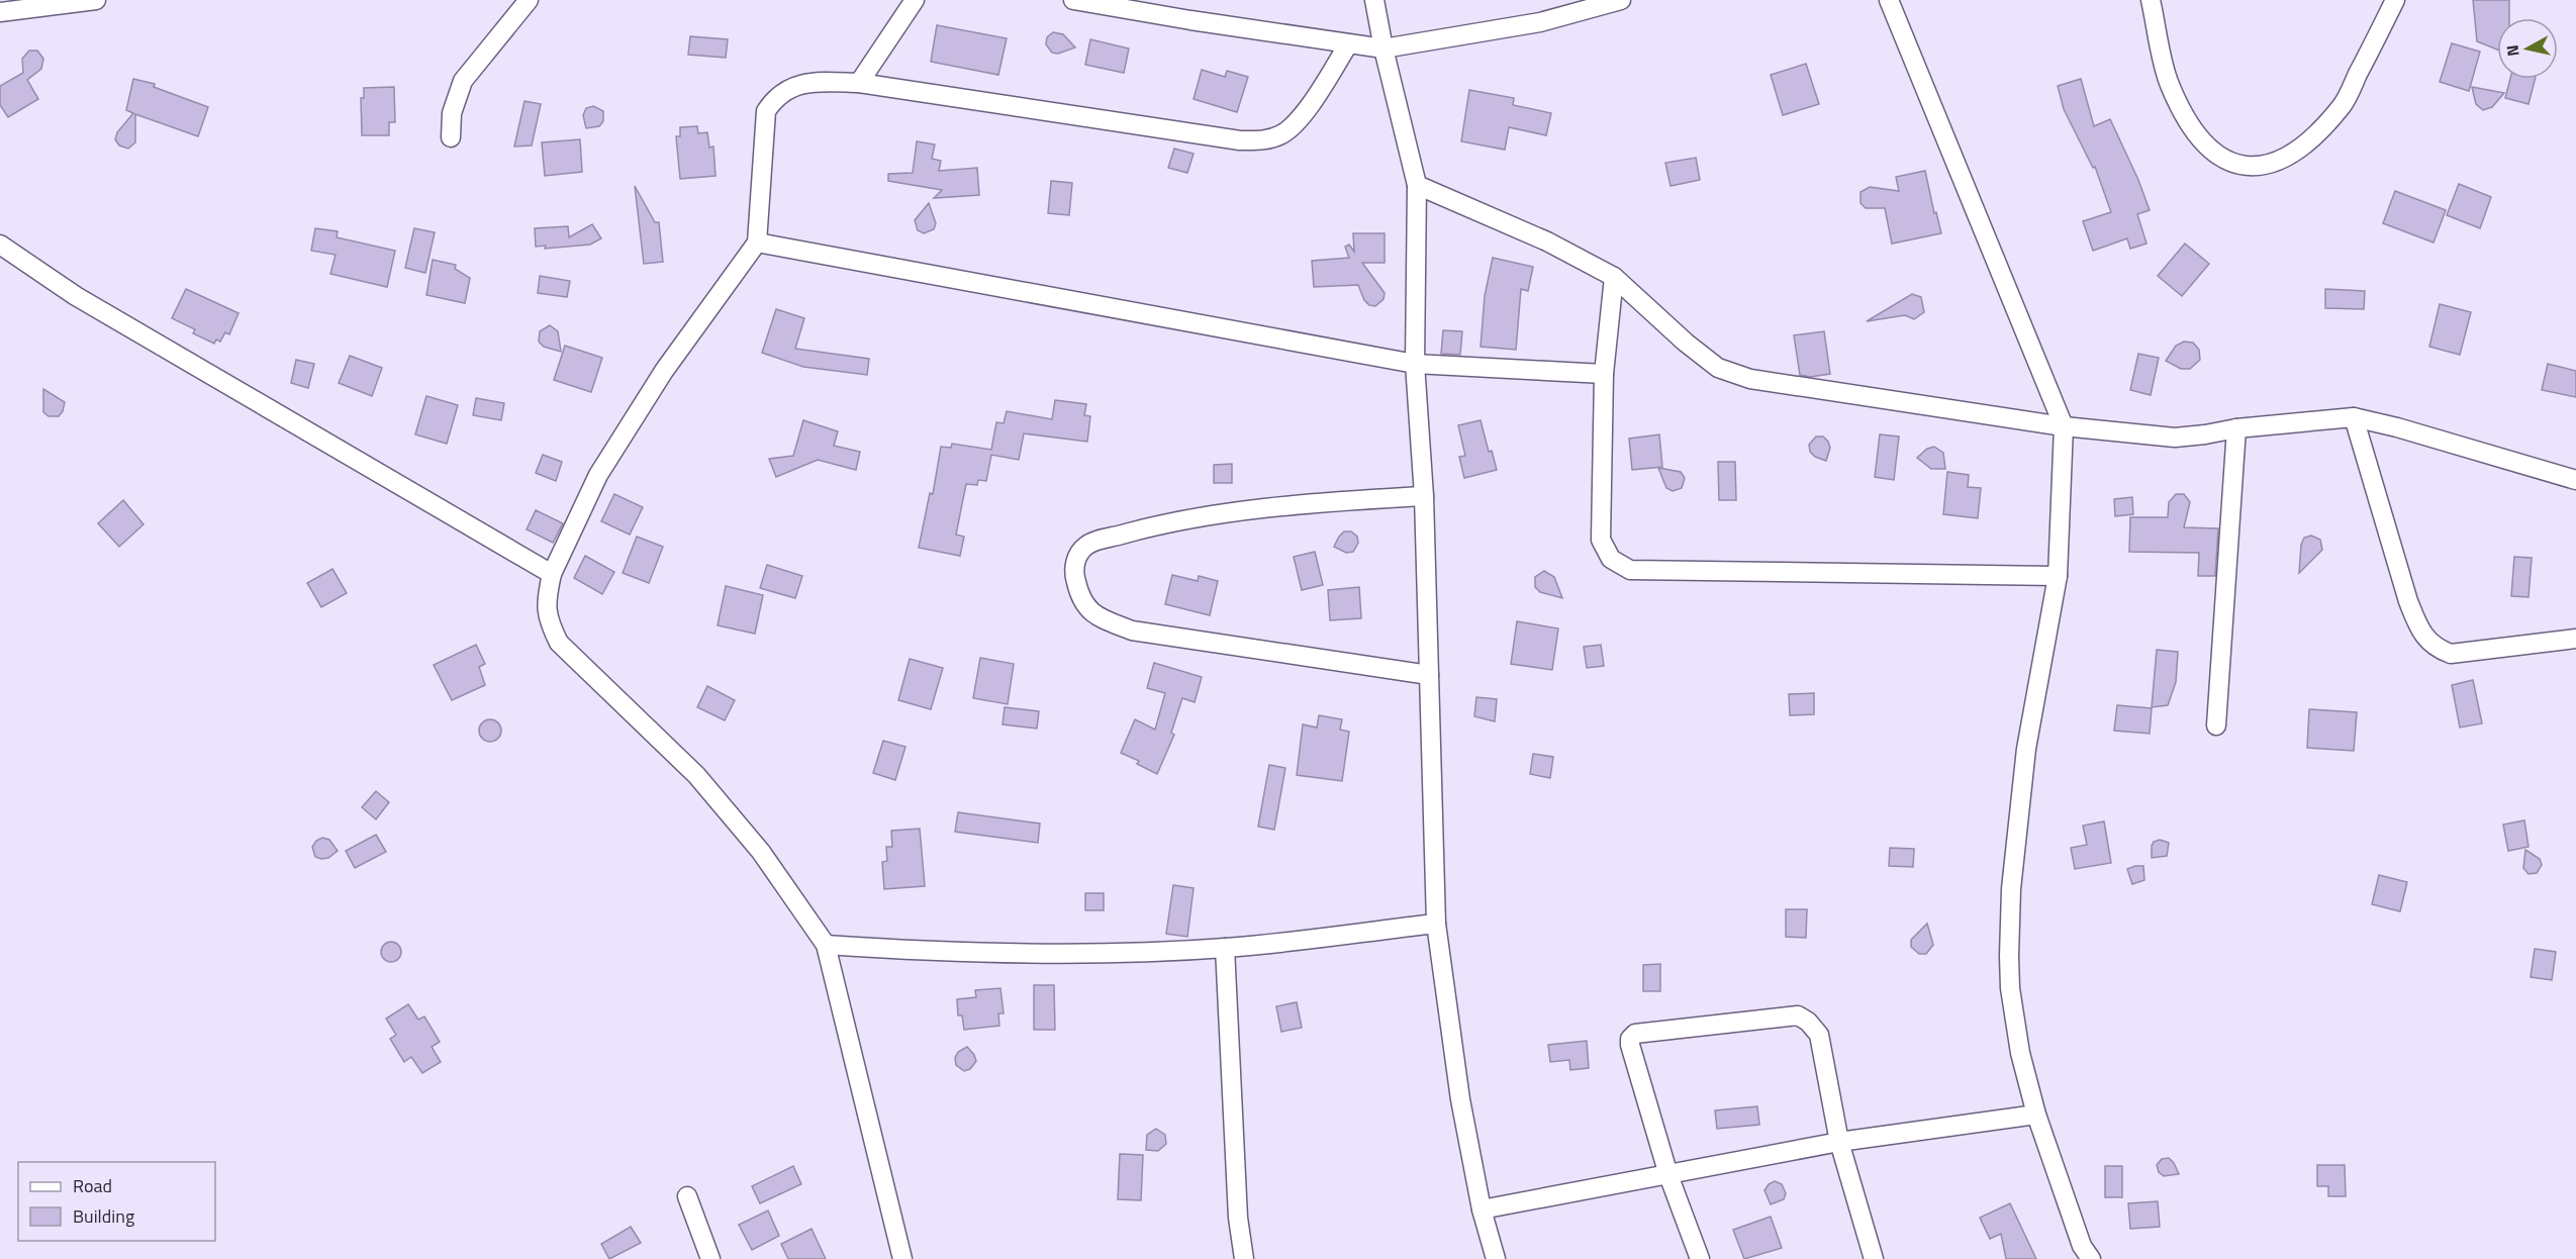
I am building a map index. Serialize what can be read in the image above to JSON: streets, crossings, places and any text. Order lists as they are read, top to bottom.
{
  "legend": ["Road", "Building"],
  "north": "left"
}
